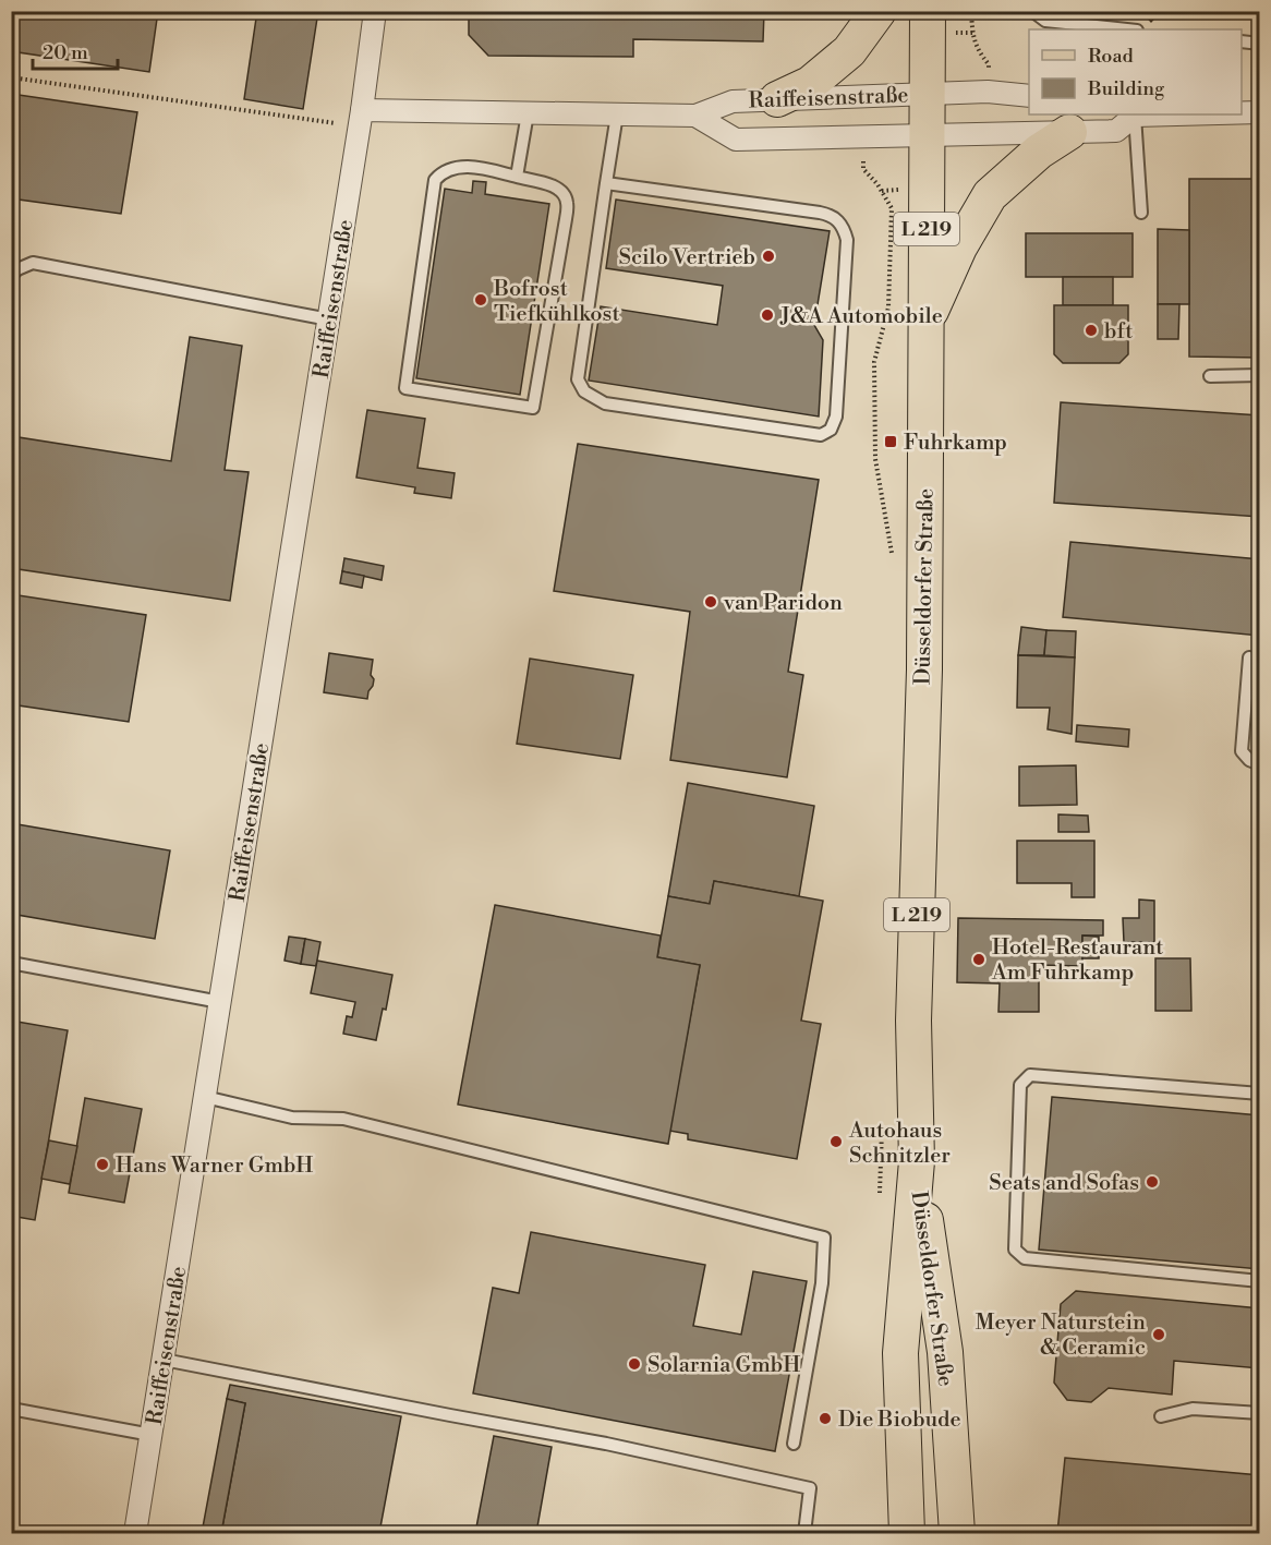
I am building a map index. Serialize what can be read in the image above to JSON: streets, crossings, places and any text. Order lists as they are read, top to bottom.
{
  "streets": {
    "main road": ["L 219", "Düsseldorfer Straße"],
    "street": ["Raiffeisenstraße"]
  },
  "crossings": [
    ["Raiffeisenstraße", "Düsseldorfer Straße"]
  ],
  "places": {
    "other": [
      "Scilo Vertrieb",
      "Bofrost Tiefkühlkost",
      "J&A Automobile",
      "bft",
      "van Paridon",
      "Hotel-Restaurant Am Fuhrkamp",
      "Autohaus Schnitzler",
      "Hans Warner GmbH",
      "Seats and Sofas",
      "Meyer Naturstein & Ceramic",
      "Solarnia GmbH",
      "Die Biobude"
    ],
    "transit": ["Fuhrkamp"]
  },
  "legend": ["Road", "Building"],
  "scale_bar": "20 m"
}
